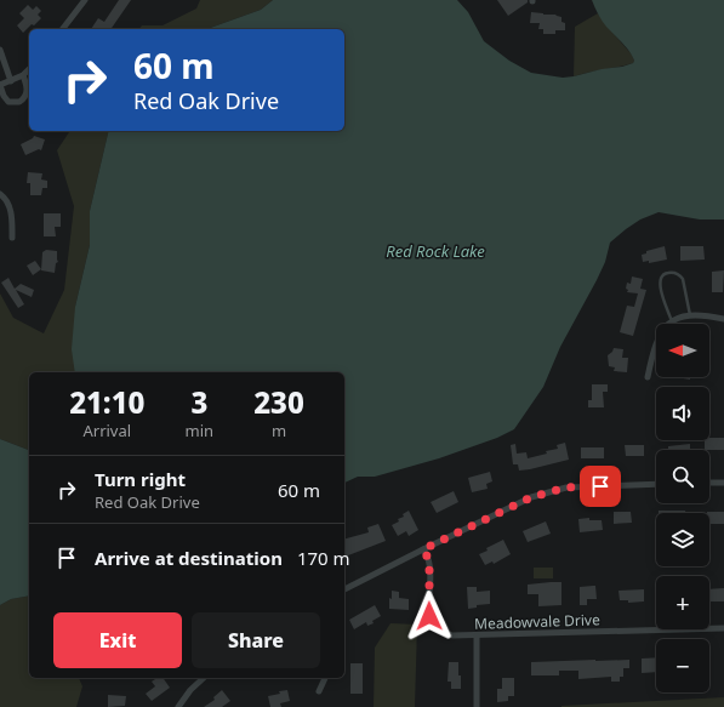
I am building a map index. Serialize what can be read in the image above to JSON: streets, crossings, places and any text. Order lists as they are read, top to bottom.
{
  "streets": {
    "street": ["Meadowvale Drive"]
  },
  "water": ["Red Rock Lake"],
  "north": "left",
  "page": {
    "turn": ["60 m", "Red Oak Drive"],
    "map_buttons": ["+", "−"],
    "eta": [
      "21:10",
      "Arrival",
      "3",
      "min",
      "230",
      "m"
    ],
    "list": [
      {
        "name": "Turn right",
        "note": "Red Oak Drive",
        "value": "60 m"
      },
      {
        "name": "Arrive at destination",
        "value": "170 m"
      }
    ],
    "buttons": ["Exit", "Share"]
  }
}
